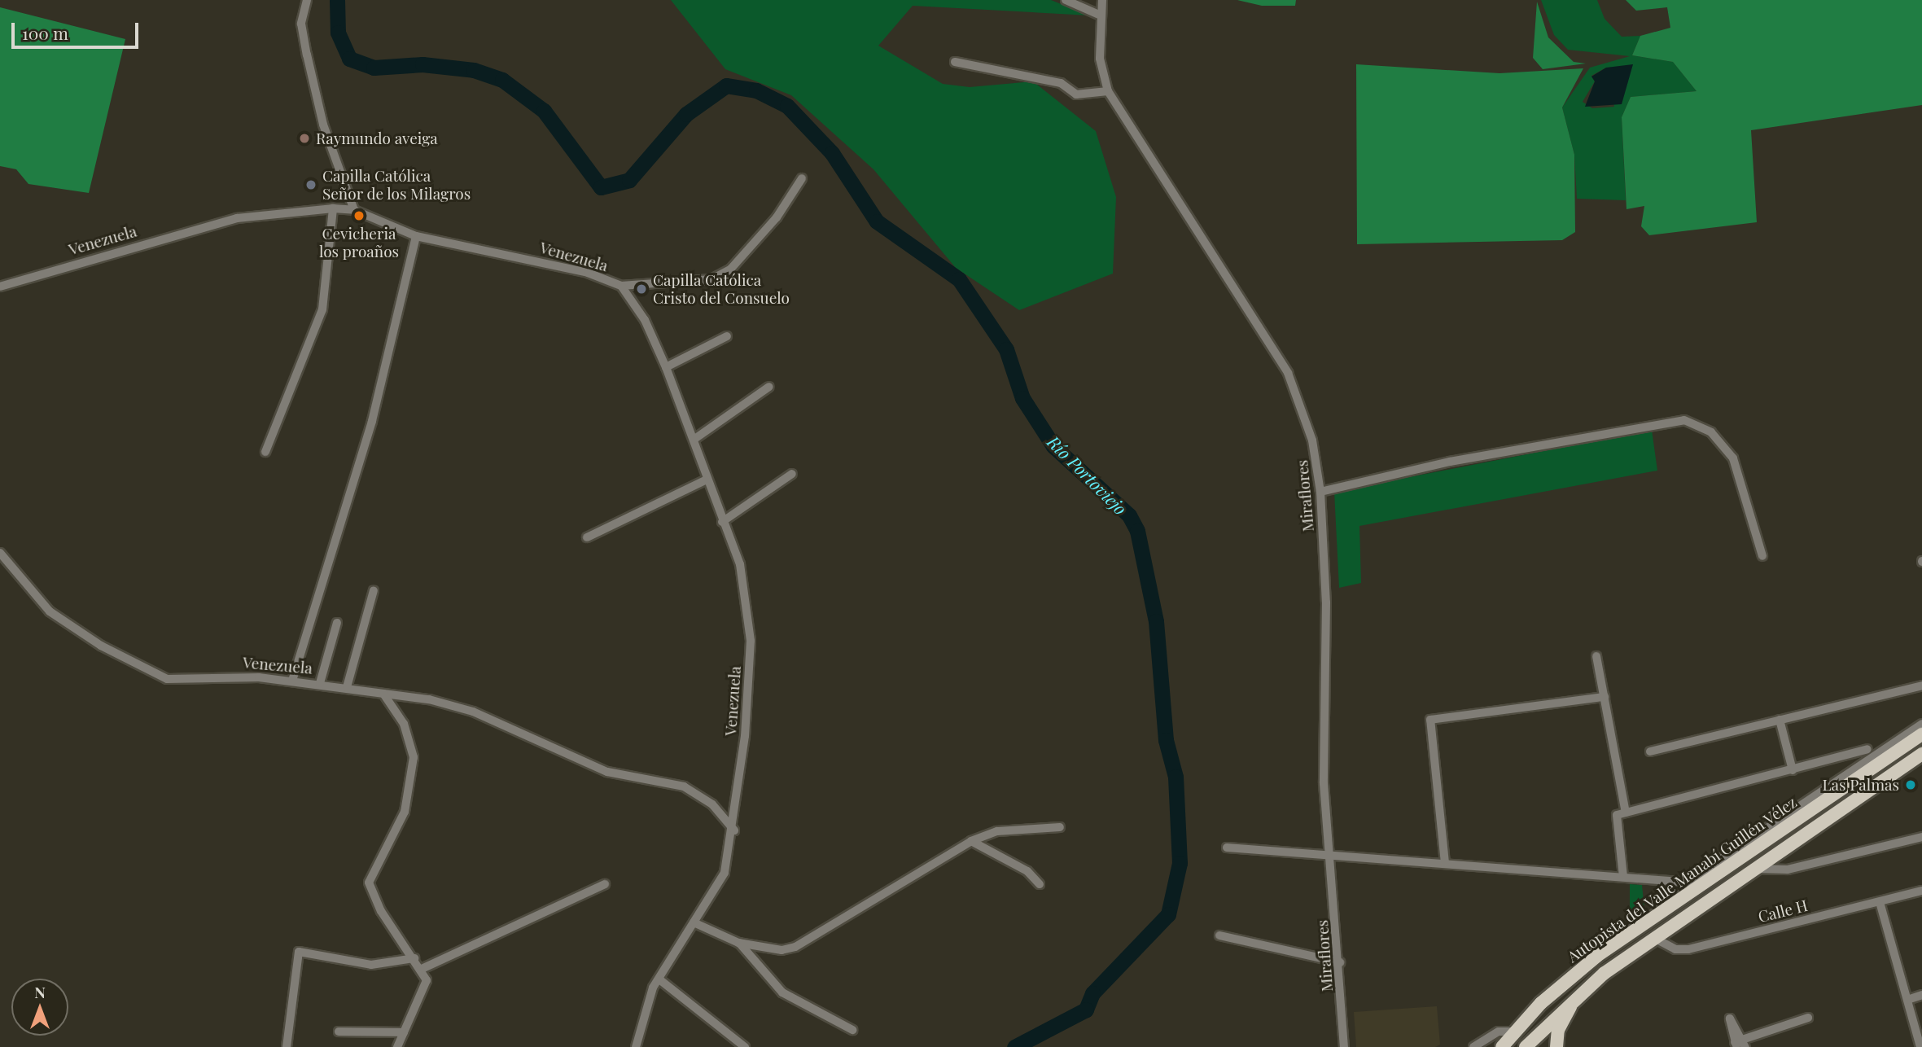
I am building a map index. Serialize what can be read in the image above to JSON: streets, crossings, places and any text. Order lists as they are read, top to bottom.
{
  "streets": {
    "main road": ["Autopista del Valle Manabí Guillén Vélez"],
    "street": ["Venezuela", "Miraflores", "Calle H"]
  },
  "crossings": [
    ["Autopista del Valle Manabí Guillén Vélez", "Calle H"]
  ],
  "water": ["Río Portoviejo"],
  "places": [
    "Raymundo aveiga",
    "Capilla Católica Señor de los Milagros",
    "Cevicheria los proaños",
    "Capilla Católica Cristo del Consuelo",
    "Las Palmas"
  ],
  "scale_bar": "100 m",
  "north": "top"
}
